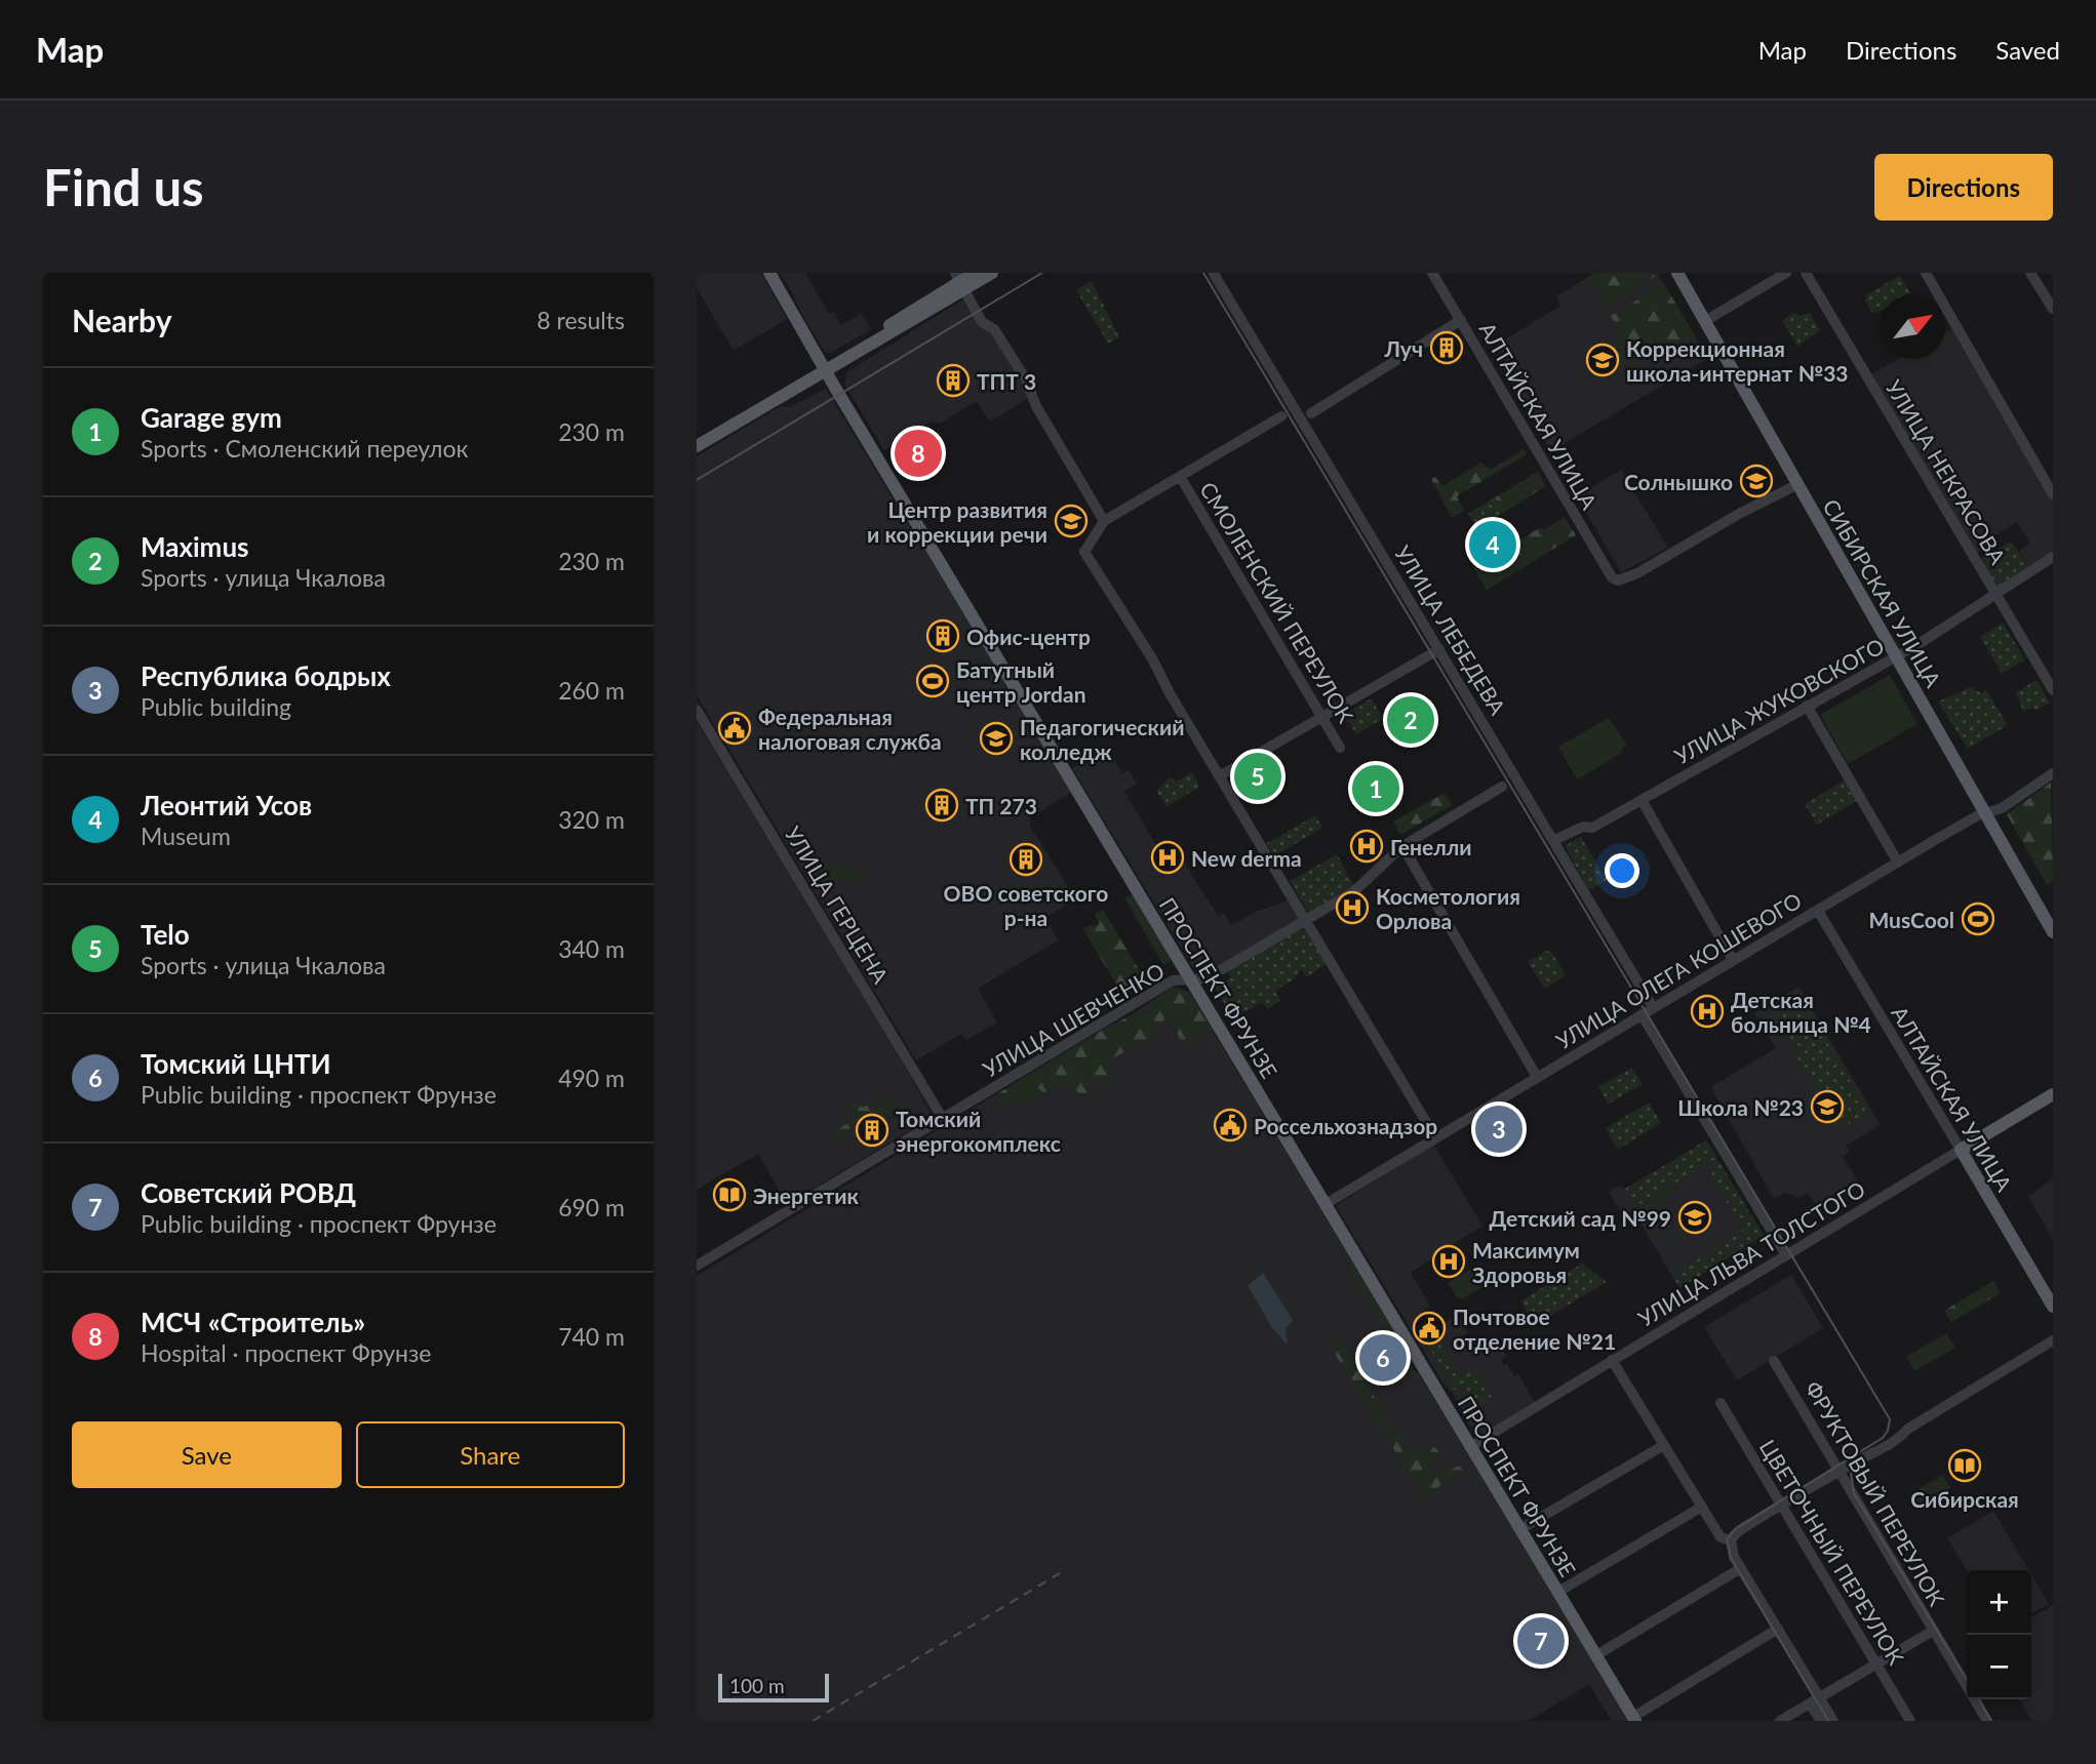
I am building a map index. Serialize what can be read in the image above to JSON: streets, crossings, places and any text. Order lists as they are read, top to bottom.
{
  "streets": {
    "main road": [
      "АЛТАЙСКАЯ УЛИЦА",
      "СИБИРСКАЯ УЛИЦА",
      "ПРОСПЕКТ ФРУНЗЕ",
      "УЛИЦА ЛЬВА ТОЛСТОГО"
    ],
    "street": [
      "УЛИЦА НЕКРАСОВА",
      "СМОЛЕНСКИЙ ПЕРЕУЛОК",
      "УЛИЦА ЛЕБЕДЕВА",
      "УЛИЦА ЖУКОВСКОГО",
      "УЛИЦА ГЕРЦЕНА",
      "УЛИЦА ОЛЕГА КОШЕВОГО",
      "УЛИЦА ШЕВЧЕНКО",
      "ФРУКТОВЫЙ ПЕРЕУЛОК",
      "ЦВЕТОЧНЫЙ ПЕРЕУЛОК"
    ]
  },
  "crossings": [
    ["АЛТАЙСКАЯ УЛИЦА", "СИБИРСКАЯ УЛИЦА"],
    ["АЛТАЙСКАЯ УЛИЦА", "УЛИЦА ОЛЕГА КОШЕВОГО"],
    ["АЛТАЙСКАЯ УЛИЦА", "УЛИЦА ЛЬВА ТОЛСТОГО"],
    ["УЛИЦА НЕКРАСОВА", "УЛИЦА ЖУКОВСКОГО"],
    ["СИБИРСКАЯ УЛИЦА", "УЛИЦА ЖУКОВСКОГО"],
    ["СИБИРСКАЯ УЛИЦА", "УЛИЦА ОЛЕГА КОШЕВОГО"],
    ["УЛИЦА ЛЕБЕДЕВА", "УЛИЦА ЖУКОВСКОГО"],
    ["УЛИЦА ЛЕБЕДЕВА", "УЛИЦА ОЛЕГА КОШЕВОГО"],
    ["УЛИЦА ГЕРЦЕНА", "УЛИЦА ШЕВЧЕНКО"],
    ["УЛИЦА ОЛЕГА КОШЕВОГО", "ПРОСПЕКТ ФРУНЗЕ"],
    ["ПРОСПЕКТ ФРУНЗЕ", "УЛИЦА ШЕВЧЕНКО"],
    ["ПРОСПЕКТ ФРУНЗЕ", "УЛИЦА ЛЬВА ТОЛСТОГО"]
  ],
  "places": {
    "building": [
      "Луч",
      "ТПТ 3",
      "Офис-центр",
      "ТП 273",
      "ОВО советского р-на",
      "Томский энергокомплекс"
    ],
    "school or university": [
      "Коррекционная школа-интернат №33",
      "Солнышко",
      "Центр развития и коррекции речи",
      "Педагогический колледж",
      "Школа №23",
      "Детский сад №99"
    ],
    "sports": ["Батутный центр Jordan", "MusCool"],
    "public building": ["Федеральная налоговая служба", "Россельхознадзор", "Почтовое отделение №21"],
    "hospital": [
      "Генелли",
      "New derma",
      "Косметология Орлова",
      "Детская больница №4",
      "Максимум Здоровья"
    ],
    "library": ["Энергетик", "Сибирская"]
  },
  "scale_bar": "100 m",
  "north": "top right",
  "page": {
    "header": "Map",
    "nav": ["Map", "Directions", "Saved"],
    "buttons": [
      "Directions",
      ["Save", "Share"]
    ],
    "title": "Find us",
    "heading": ["Nearby", "8 results"],
    "list": [
      {
        "mark": "1",
        "name": "Garage gym",
        "note": "Sports · Смоленский переулок",
        "value": "230 m"
      },
      {
        "mark": "2",
        "name": "Maximus",
        "note": "Sports · улица Чкалова",
        "value": "230 m"
      },
      {
        "mark": "3",
        "name": "Республика бодрых",
        "note": "Public building",
        "value": "260 m"
      },
      {
        "mark": "4",
        "name": "Леонтий Усов",
        "note": "Museum",
        "value": "320 m"
      },
      {
        "mark": "5",
        "name": "Telo",
        "note": "Sports · улица Чкалова",
        "value": "340 m"
      },
      {
        "mark": "6",
        "name": "Томский ЦНТИ",
        "note": "Public building · проспект Фрунзе",
        "value": "490 m"
      },
      {
        "mark": "7",
        "name": "Советский РОВД",
        "note": "Public building · проспект Фрунзе",
        "value": "690 m"
      },
      {
        "mark": "8",
        "name": "МСЧ «Строитель»",
        "note": "Hospital · проспект Фрунзе",
        "value": "740 m"
      }
    ],
    "pins": [
      "8",
      "4",
      "2",
      "5",
      "1",
      "3",
      "6",
      "7"
    ],
    "map_buttons": ["+", "−"],
    "scale": "100 m"
  }
}
